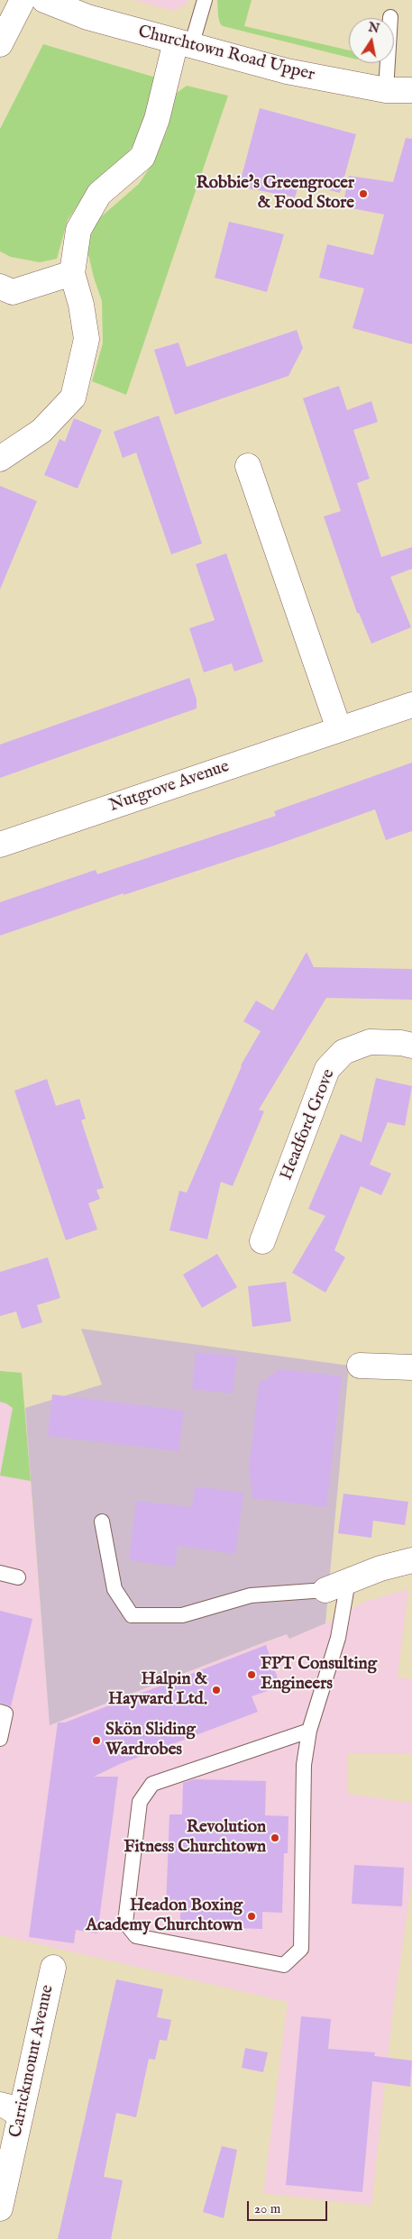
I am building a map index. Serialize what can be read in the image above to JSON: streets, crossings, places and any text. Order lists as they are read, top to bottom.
{
  "streets": {
    "street": [
      "Churchtown Road Upper",
      "Nutgrove Avenue",
      "Headford Grove",
      "Carrickmount Avenue"
    ]
  },
  "places": [
    "Robbie's Greengrocer & Food Store",
    "FPT Consulting Engineers",
    "Halpin & Hayward Ltd.",
    "Skön Sliding Wardrobes",
    "Revolution Fitness Churchtown",
    "Headon Boxing Academy Churchtown"
  ],
  "scale_bar": "20 m",
  "north": "top"
}
